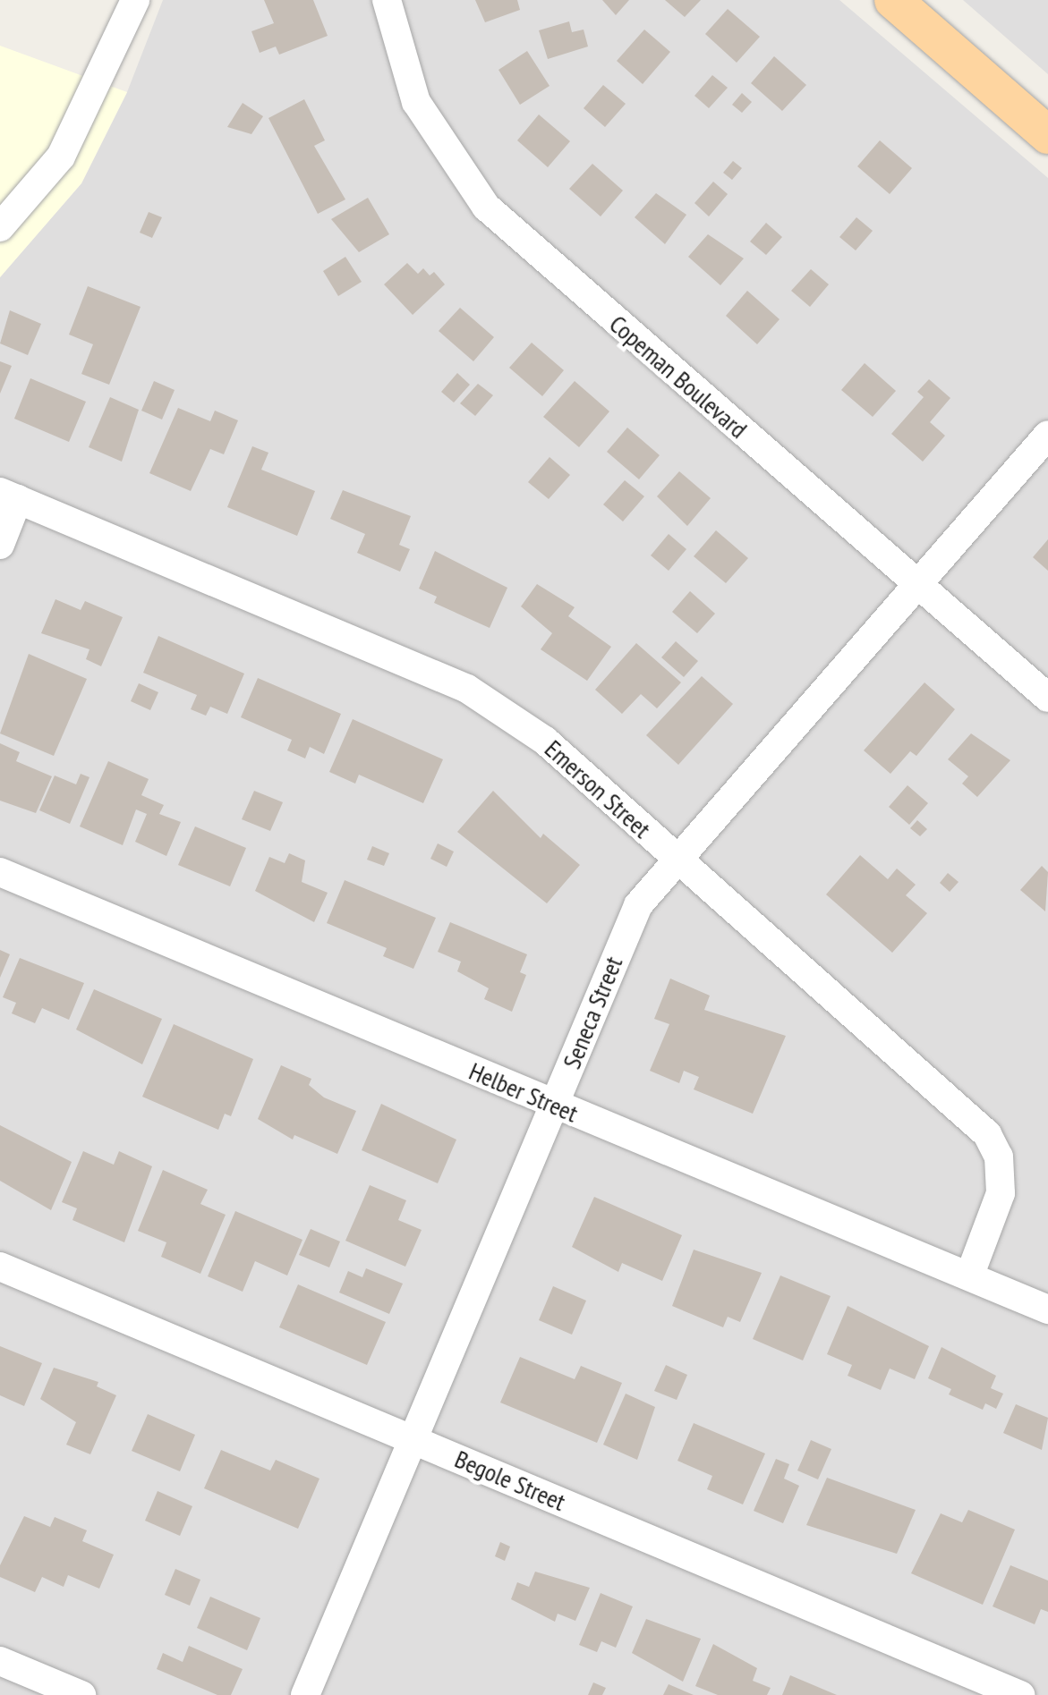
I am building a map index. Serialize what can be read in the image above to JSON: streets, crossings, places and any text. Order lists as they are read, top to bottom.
{
  "streets": {
    "street": [
      "Copeman Boulevard",
      "Emerson Street",
      "Seneca Street",
      "Helber Street",
      "Begole Street"
    ]
  },
  "crossings": [
    ["Copeman Boulevard", "Seneca Street"],
    ["Emerson Street", "Seneca Street"],
    ["Emerson Street", "Helber Street"],
    ["Seneca Street", "Helber Street"],
    ["Seneca Street", "Begole Street"]
  ]
}
